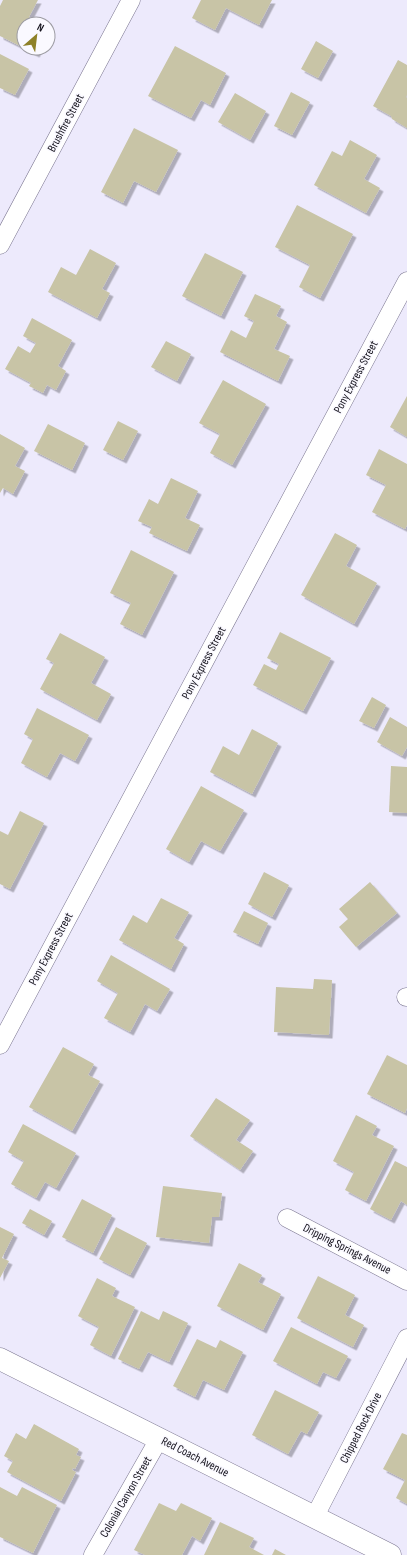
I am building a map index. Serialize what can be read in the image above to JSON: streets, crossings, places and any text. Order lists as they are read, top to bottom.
{
  "streets": {
    "street": [
      "Brushfire Street",
      "Pony Express Street",
      "Dripping Springs Avenue",
      "Chipped Rock Drive",
      "Red Coach Avenue",
      "Colonial Canyon Street"
    ]
  },
  "crossings": [
    ["Chipped Rock Drive", "Red Coach Avenue"],
    ["Red Coach Avenue", "Colonial Canyon Street"]
  ],
  "north": "top right"
}
